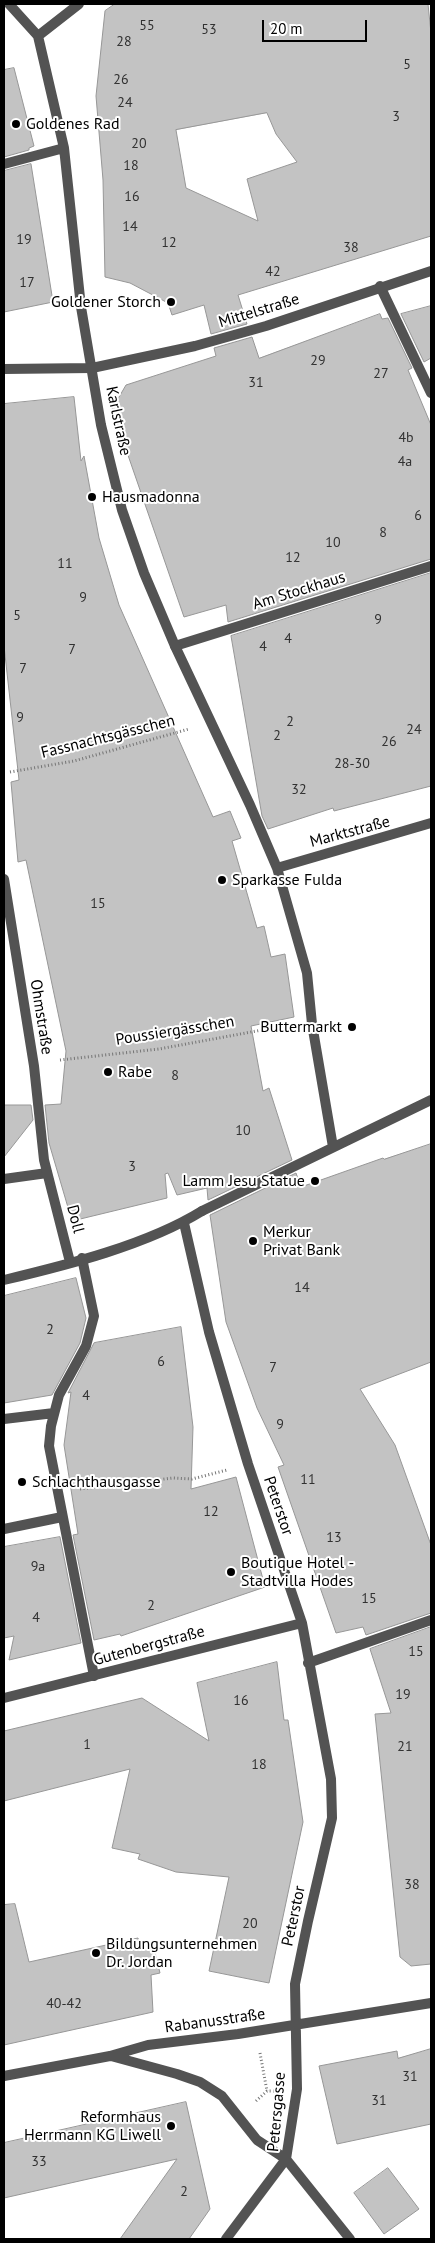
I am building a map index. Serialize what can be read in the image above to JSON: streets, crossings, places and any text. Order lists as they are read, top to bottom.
{
  "streets": {
    "street": [
      "Mittelstraße",
      "Karlstraße",
      "Am Stockhaus",
      "Marktstraße",
      "Ohmstraße",
      "Doll",
      "Peterstor",
      "Gutenbergstraße",
      "Rabanusstraße",
      "Petersgasse"
    ],
    "path": ["Fassnachtsgässchen", "Poussiergässchen"]
  },
  "crossings": [
    ["Mittelstraße", "Karlstraße"],
    ["Karlstraße", "Am Stockhaus"],
    ["Karlstraße", "Fassnachtsgässchen"],
    ["Karlstraße", "Marktstraße"],
    ["Ohmstraße", "Doll"],
    ["Peterstor", "Gutenbergstraße"],
    ["Peterstor", "Rabanusstraße"],
    ["Peterstor", "Petersgasse"],
    ["Rabanusstraße", "Petersgasse"]
  ],
  "places": [
    "Goldenes Rad",
    "Goldener Storch",
    "Hausmadonna",
    "Sparkasse Fulda",
    "Buttermarkt",
    "Rabe",
    "Lamm Jesu Statue",
    "Merkur Privat Bank",
    "Schlachthausgasse",
    "Boutique Hotel - Stadtvilla Hodes",
    "Bildungsunternehmen Dr. Jordan",
    "Reformhaus Herrmann KG Liwell"
  ],
  "house_numbers": [
    "55",
    "53",
    "28",
    "5",
    "26",
    "24",
    "3",
    "20",
    "18",
    "16",
    "14",
    "19",
    "12",
    "38",
    "42",
    "17",
    "29",
    "27",
    "31",
    "4b",
    "4a",
    "6",
    "8",
    "10",
    "12",
    "11",
    "9",
    "5",
    "9",
    "4",
    "4",
    "7",
    "7",
    "9",
    "2",
    "24",
    "2",
    "26",
    "28-30",
    "32",
    "15",
    "8",
    "10",
    "3",
    "14",
    "2",
    "6",
    "7",
    "4",
    "9",
    "11",
    "12",
    "13",
    "9a",
    "15",
    "2",
    "4",
    "15",
    "19",
    "16",
    "1",
    "21",
    "18",
    "38",
    "20",
    "40-42",
    "31",
    "31",
    "33",
    "2"
  ],
  "scale_bar": "20 m"
}
